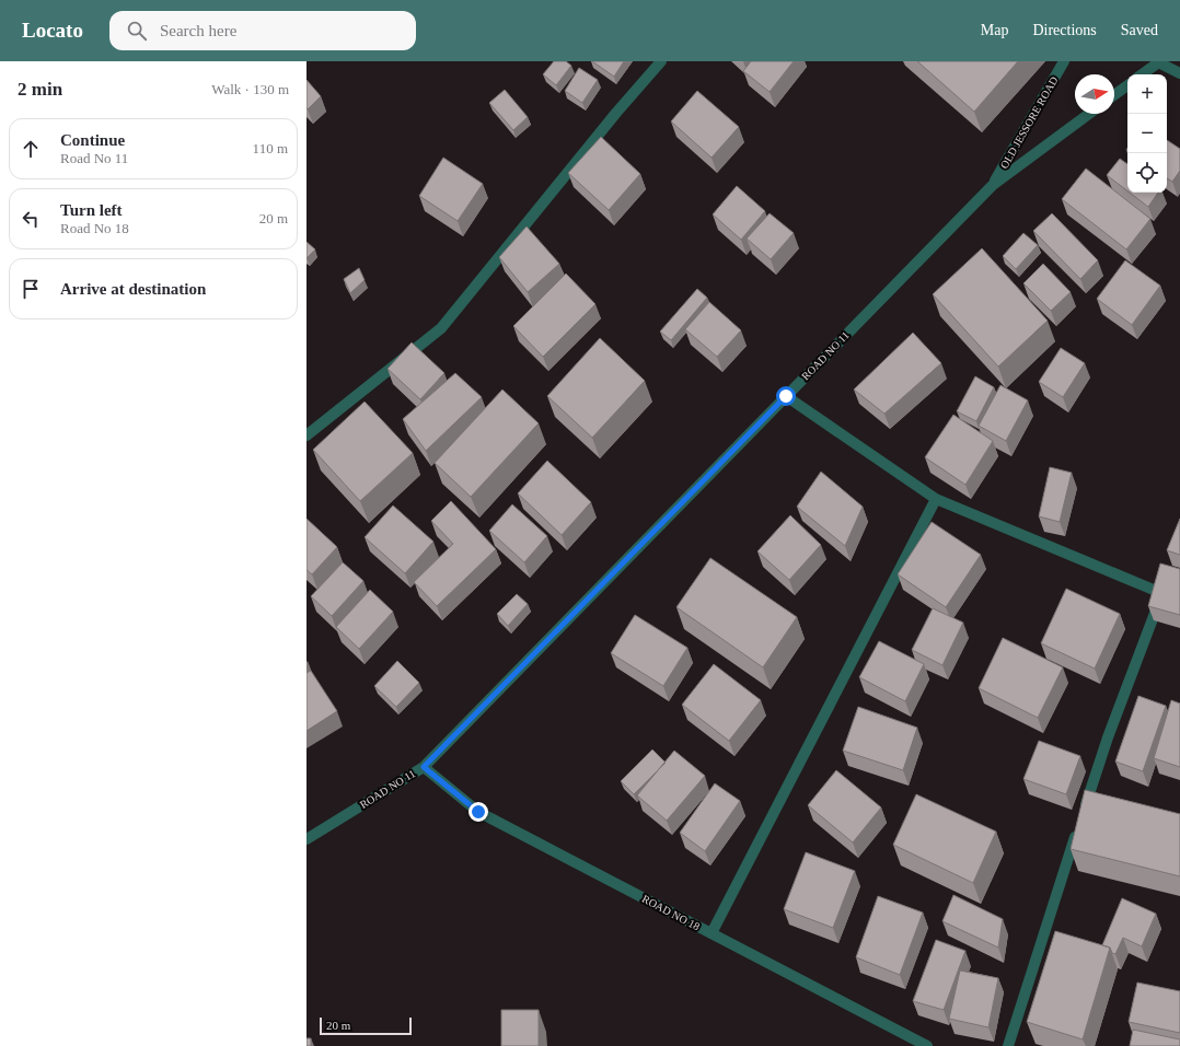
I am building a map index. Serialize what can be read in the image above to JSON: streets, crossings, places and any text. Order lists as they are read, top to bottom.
{
  "streets": {
    "street": ["OLD JESSORE ROAD", "ROAD NO 11", "ROAD NO 18"]
  },
  "crossings": [
    ["OLD JESSORE ROAD", "ROAD NO 11"],
    ["ROAD NO 11", "ROAD NO 18"]
  ],
  "scale_bar": "20 m",
  "north": "right",
  "page": {
    "header": "Locato",
    "search": "Search here",
    "nav": ["Map", "Directions", "Saved"],
    "heading": ["2 min", "Walk · 130 m"],
    "map_buttons": ["+", "−"],
    "list": [
      ["Continue", "Road No 11", "110 m"],
      ["Turn left", "Road No 18", "20 m"],
      "Arrive at destination"
    ],
    "scale": "20 m"
  }
}
